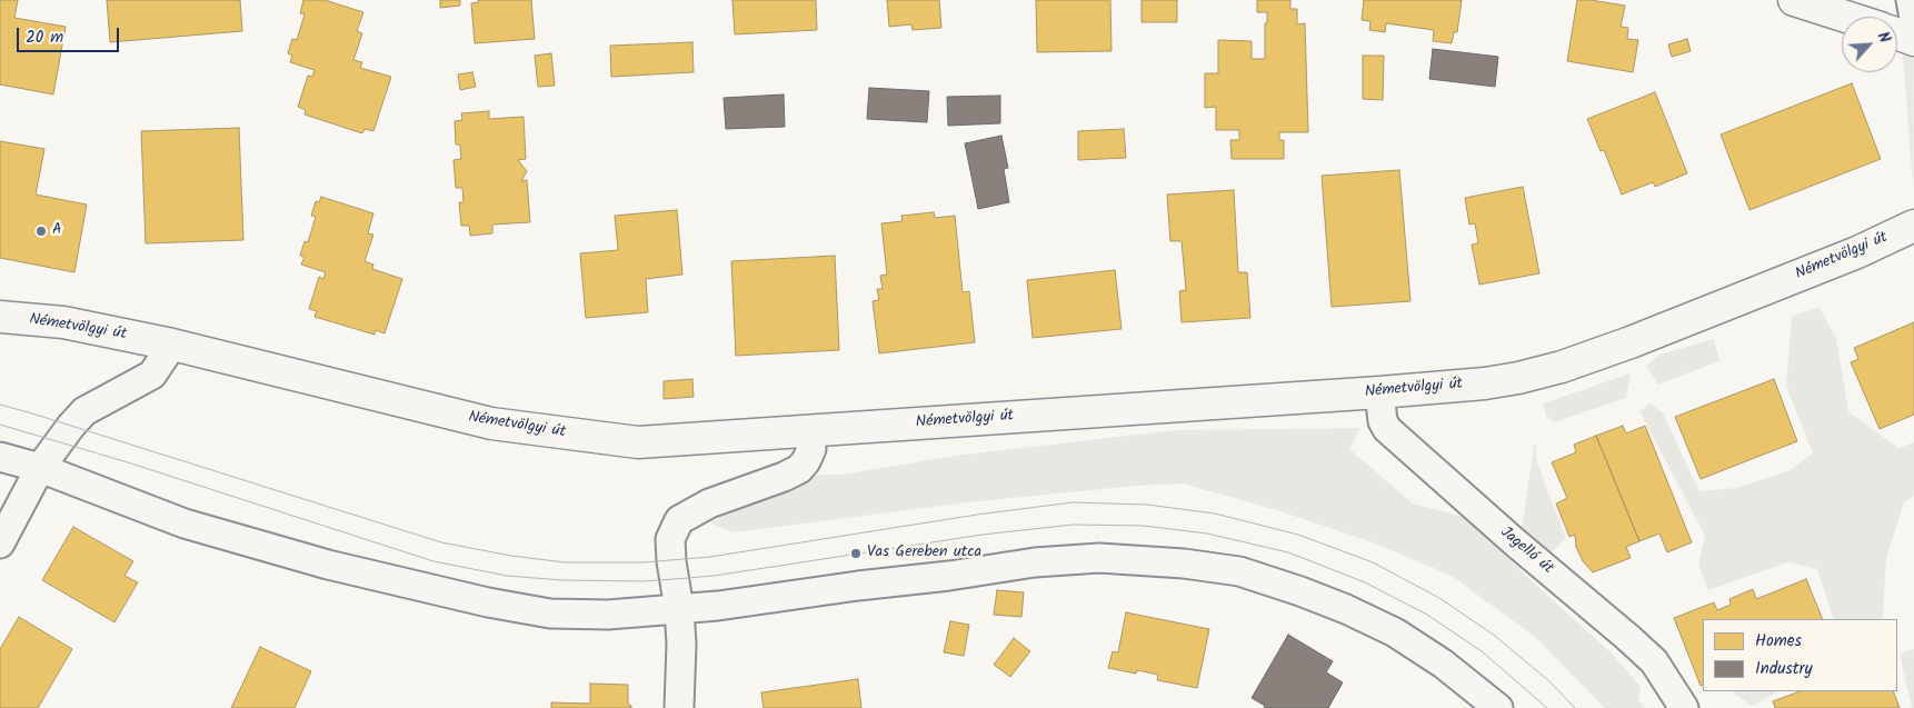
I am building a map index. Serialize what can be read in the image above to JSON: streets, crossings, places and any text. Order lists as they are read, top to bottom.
{
  "streets": {
    "street": ["Németvölgyi út", "Jagelló út"]
  },
  "crossings": [
    ["Németvölgyi út", "Jagelló út"]
  ],
  "places": ["A", "Vas Gereben utca"],
  "legend": ["Homes", "Industry"],
  "scale_bar": "20 m",
  "north": "top right"
}
